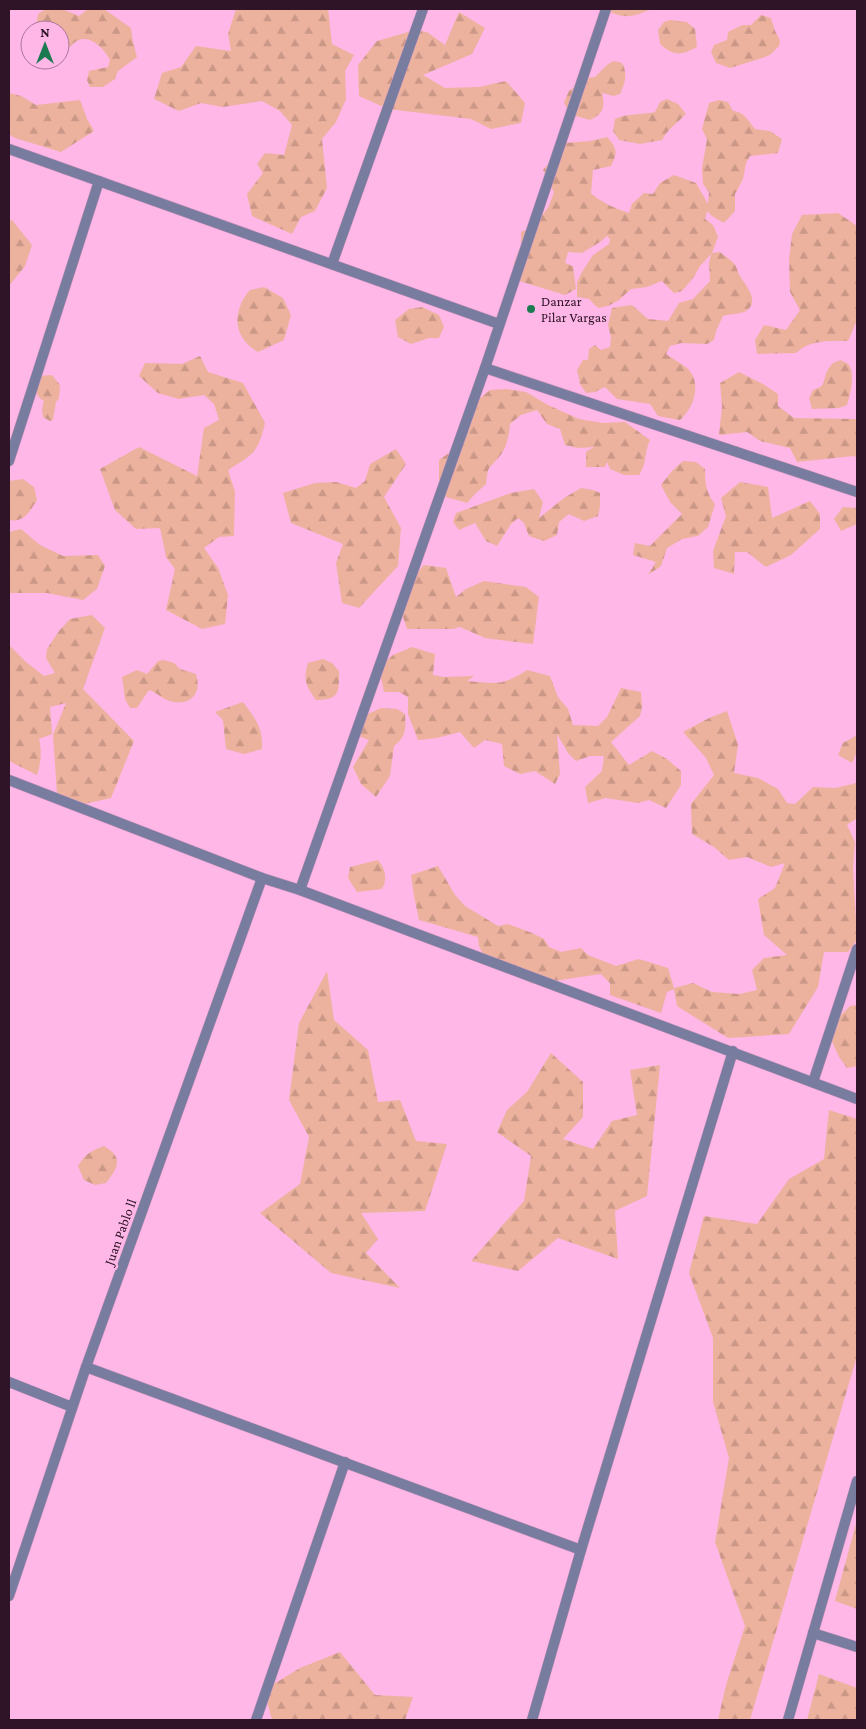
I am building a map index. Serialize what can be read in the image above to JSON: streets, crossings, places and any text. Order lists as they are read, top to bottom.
{
  "streets": {
    "street": ["Juan Pablo ll"]
  },
  "places": ["Danzar Pilar Vargas"],
  "north": "top"
}
